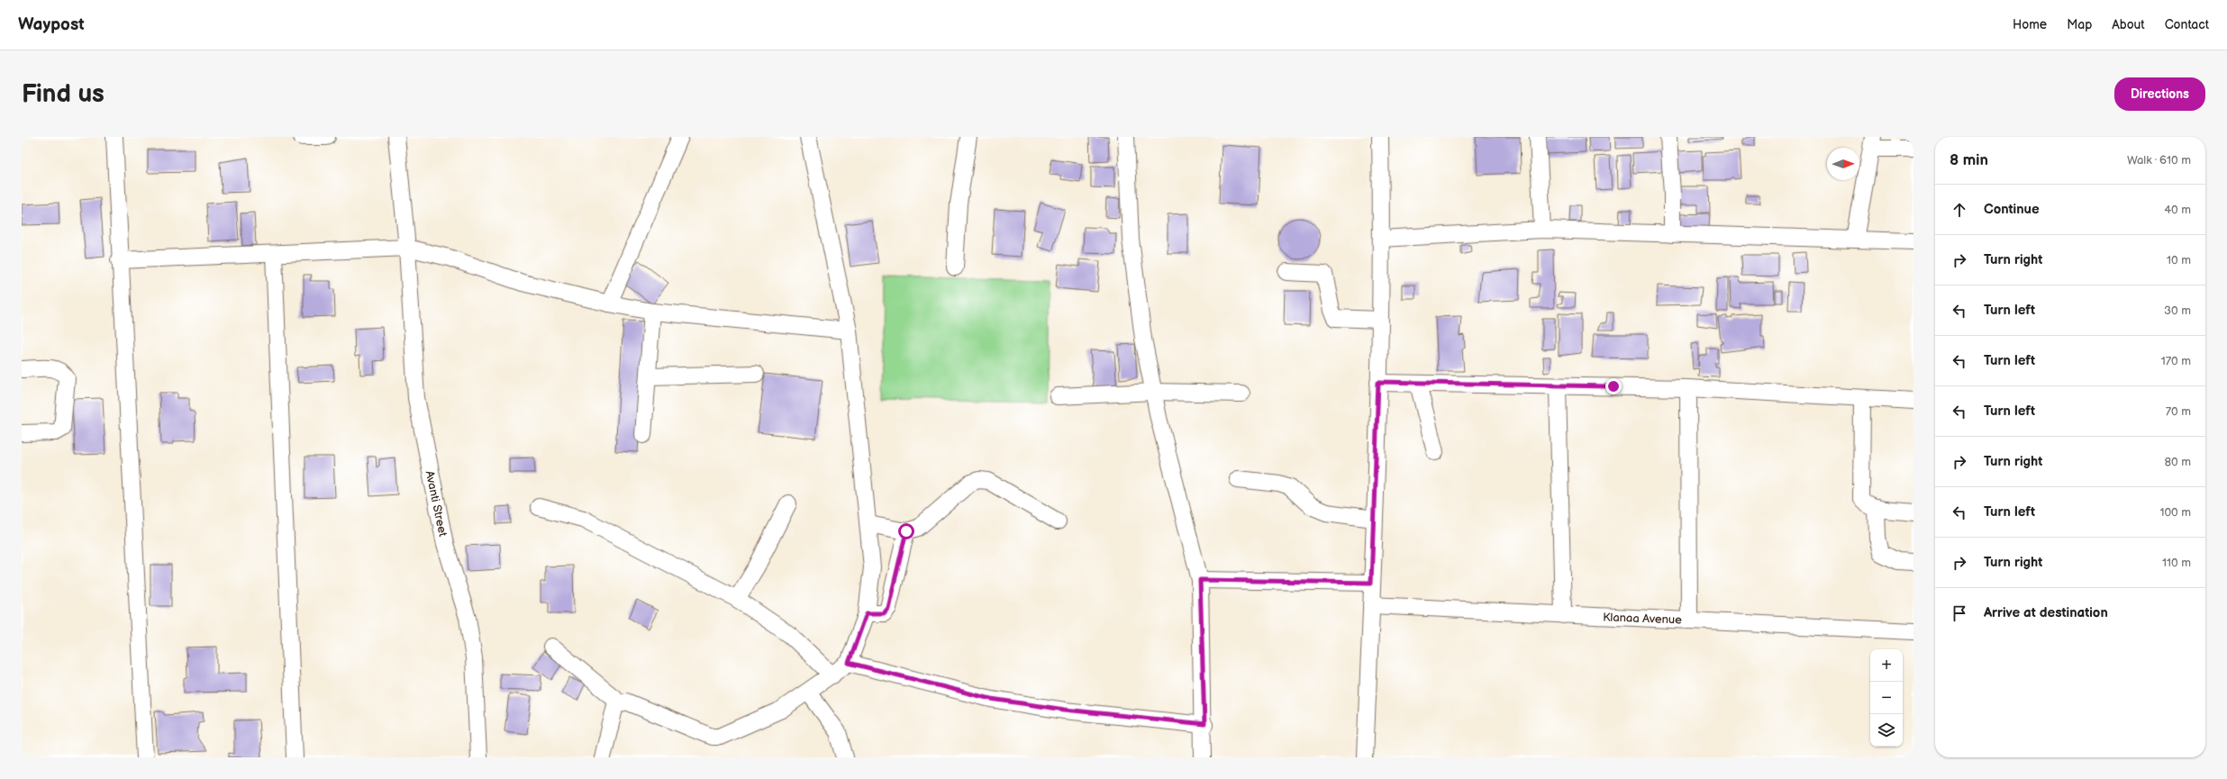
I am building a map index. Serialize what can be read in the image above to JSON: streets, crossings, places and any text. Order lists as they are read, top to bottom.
{
  "streets": {
    "street": ["Avanti Street", "Klanaa Avenue"]
  },
  "north": "right",
  "page": {
    "header": "Waypost",
    "nav": [
      "Home",
      "Map",
      "About",
      "Contact"
    ],
    "buttons": "Directions",
    "title": "Find us",
    "heading": ["8 min", "Walk · 610 m"],
    "list": [
      ["Continue", "40 m"],
      ["Turn right", "10 m"],
      ["Turn left", "30 m"],
      ["Turn left", "170 m"],
      ["Turn left", "70 m"],
      ["Turn right", "80 m"],
      ["Turn left", "100 m"],
      ["Turn right", "110 m"],
      "Arrive at destination"
    ],
    "map_buttons": ["+", "−"]
  }
}
